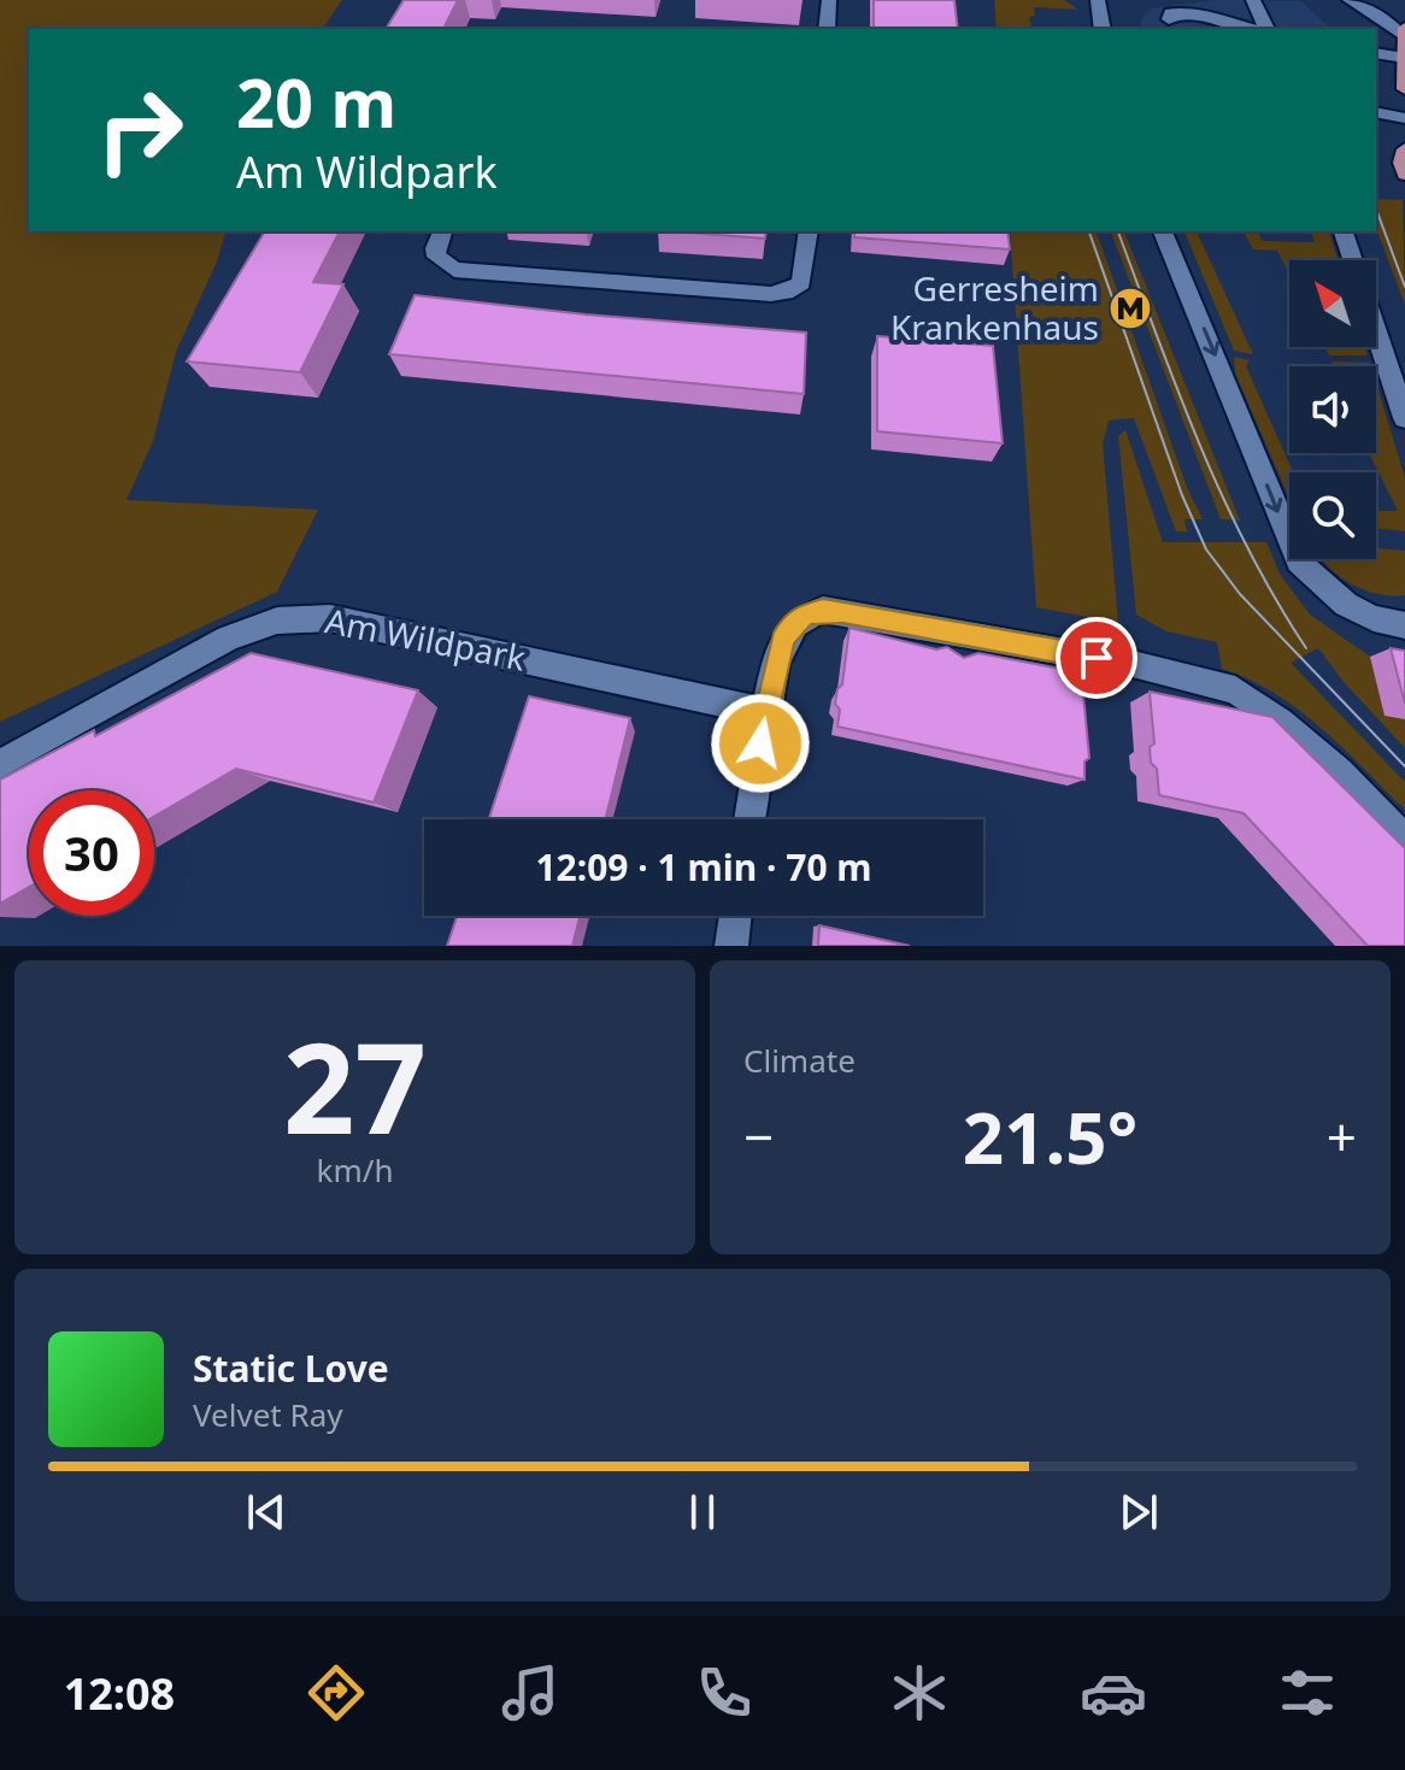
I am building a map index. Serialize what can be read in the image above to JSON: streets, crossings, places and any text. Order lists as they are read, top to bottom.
{
  "streets": {
    "street": ["Am Wildpark"]
  },
  "places": {
    "metro station": ["Gerresheim Krankenhaus"]
  },
  "north": "top left",
  "page": {
    "turn": ["20 m", "Am Wildpark"],
    "limit": "30",
    "trip": "12:09 · 1 min · 70 m",
    "tile": [
      ["27", "km/h"],
      "Climate"
    ],
    "heat": ["−", "21.5°", "+"],
    "song": ["Static Love", "Velvet Ray"],
    "tabs": "12:08"
  }
}
